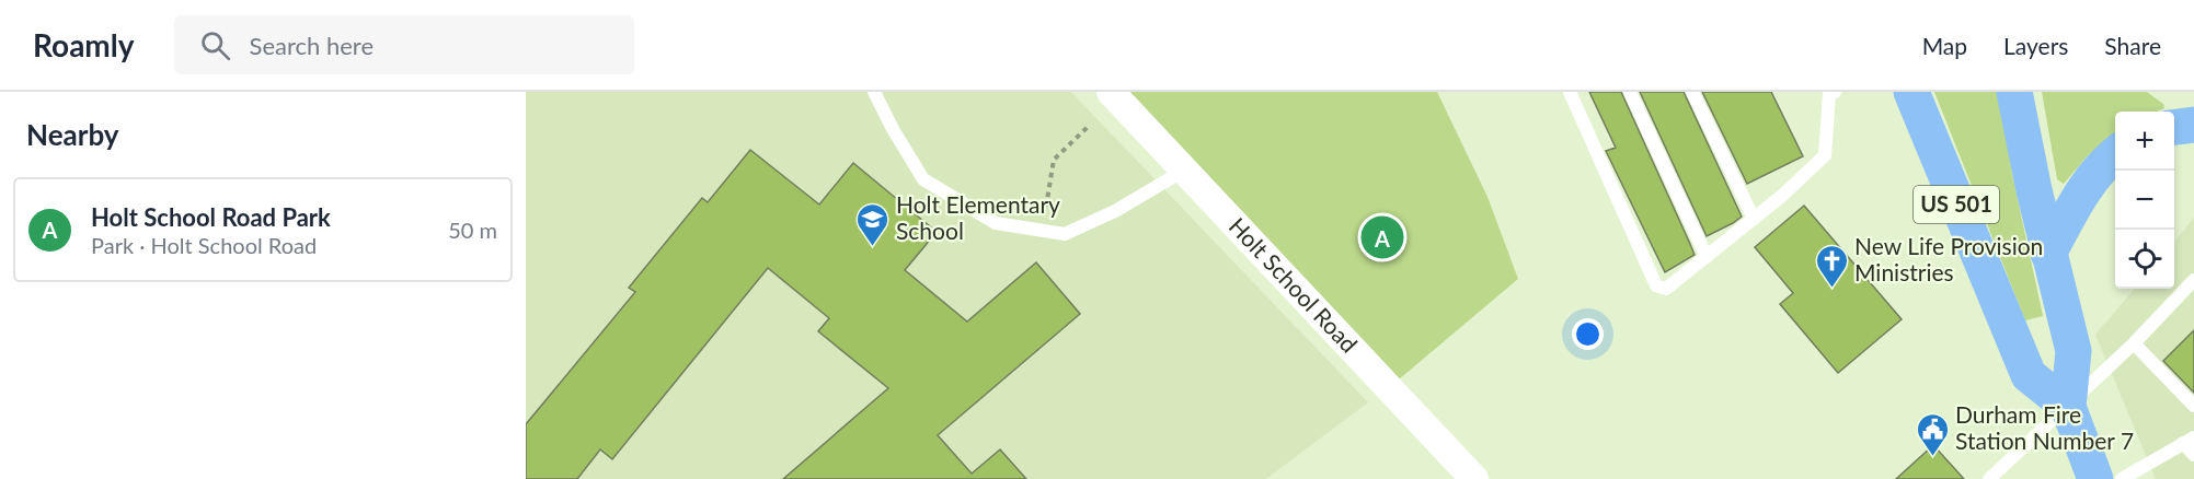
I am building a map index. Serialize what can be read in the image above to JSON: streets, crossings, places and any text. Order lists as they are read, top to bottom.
{
  "streets": {
    "highway": ["US 501"],
    "street": ["Holt School Road"]
  },
  "places": {
    "school or university": ["Holt Elementary School"],
    "church": ["New Life Provision Ministries"],
    "public building": ["Durham Fire Station Number 7"]
  },
  "page": {
    "header": "Roamly",
    "search": "Search here",
    "nav": ["Map", "Layers", "Share"],
    "heading": "Nearby",
    "map_buttons": ["+", "−"],
    "list": [
      {
        "mark": "A",
        "name": "Holt School Road Park",
        "note": "Park · Holt School Road",
        "value": "50 m"
      }
    ],
    "pins": "A"
  }
}
